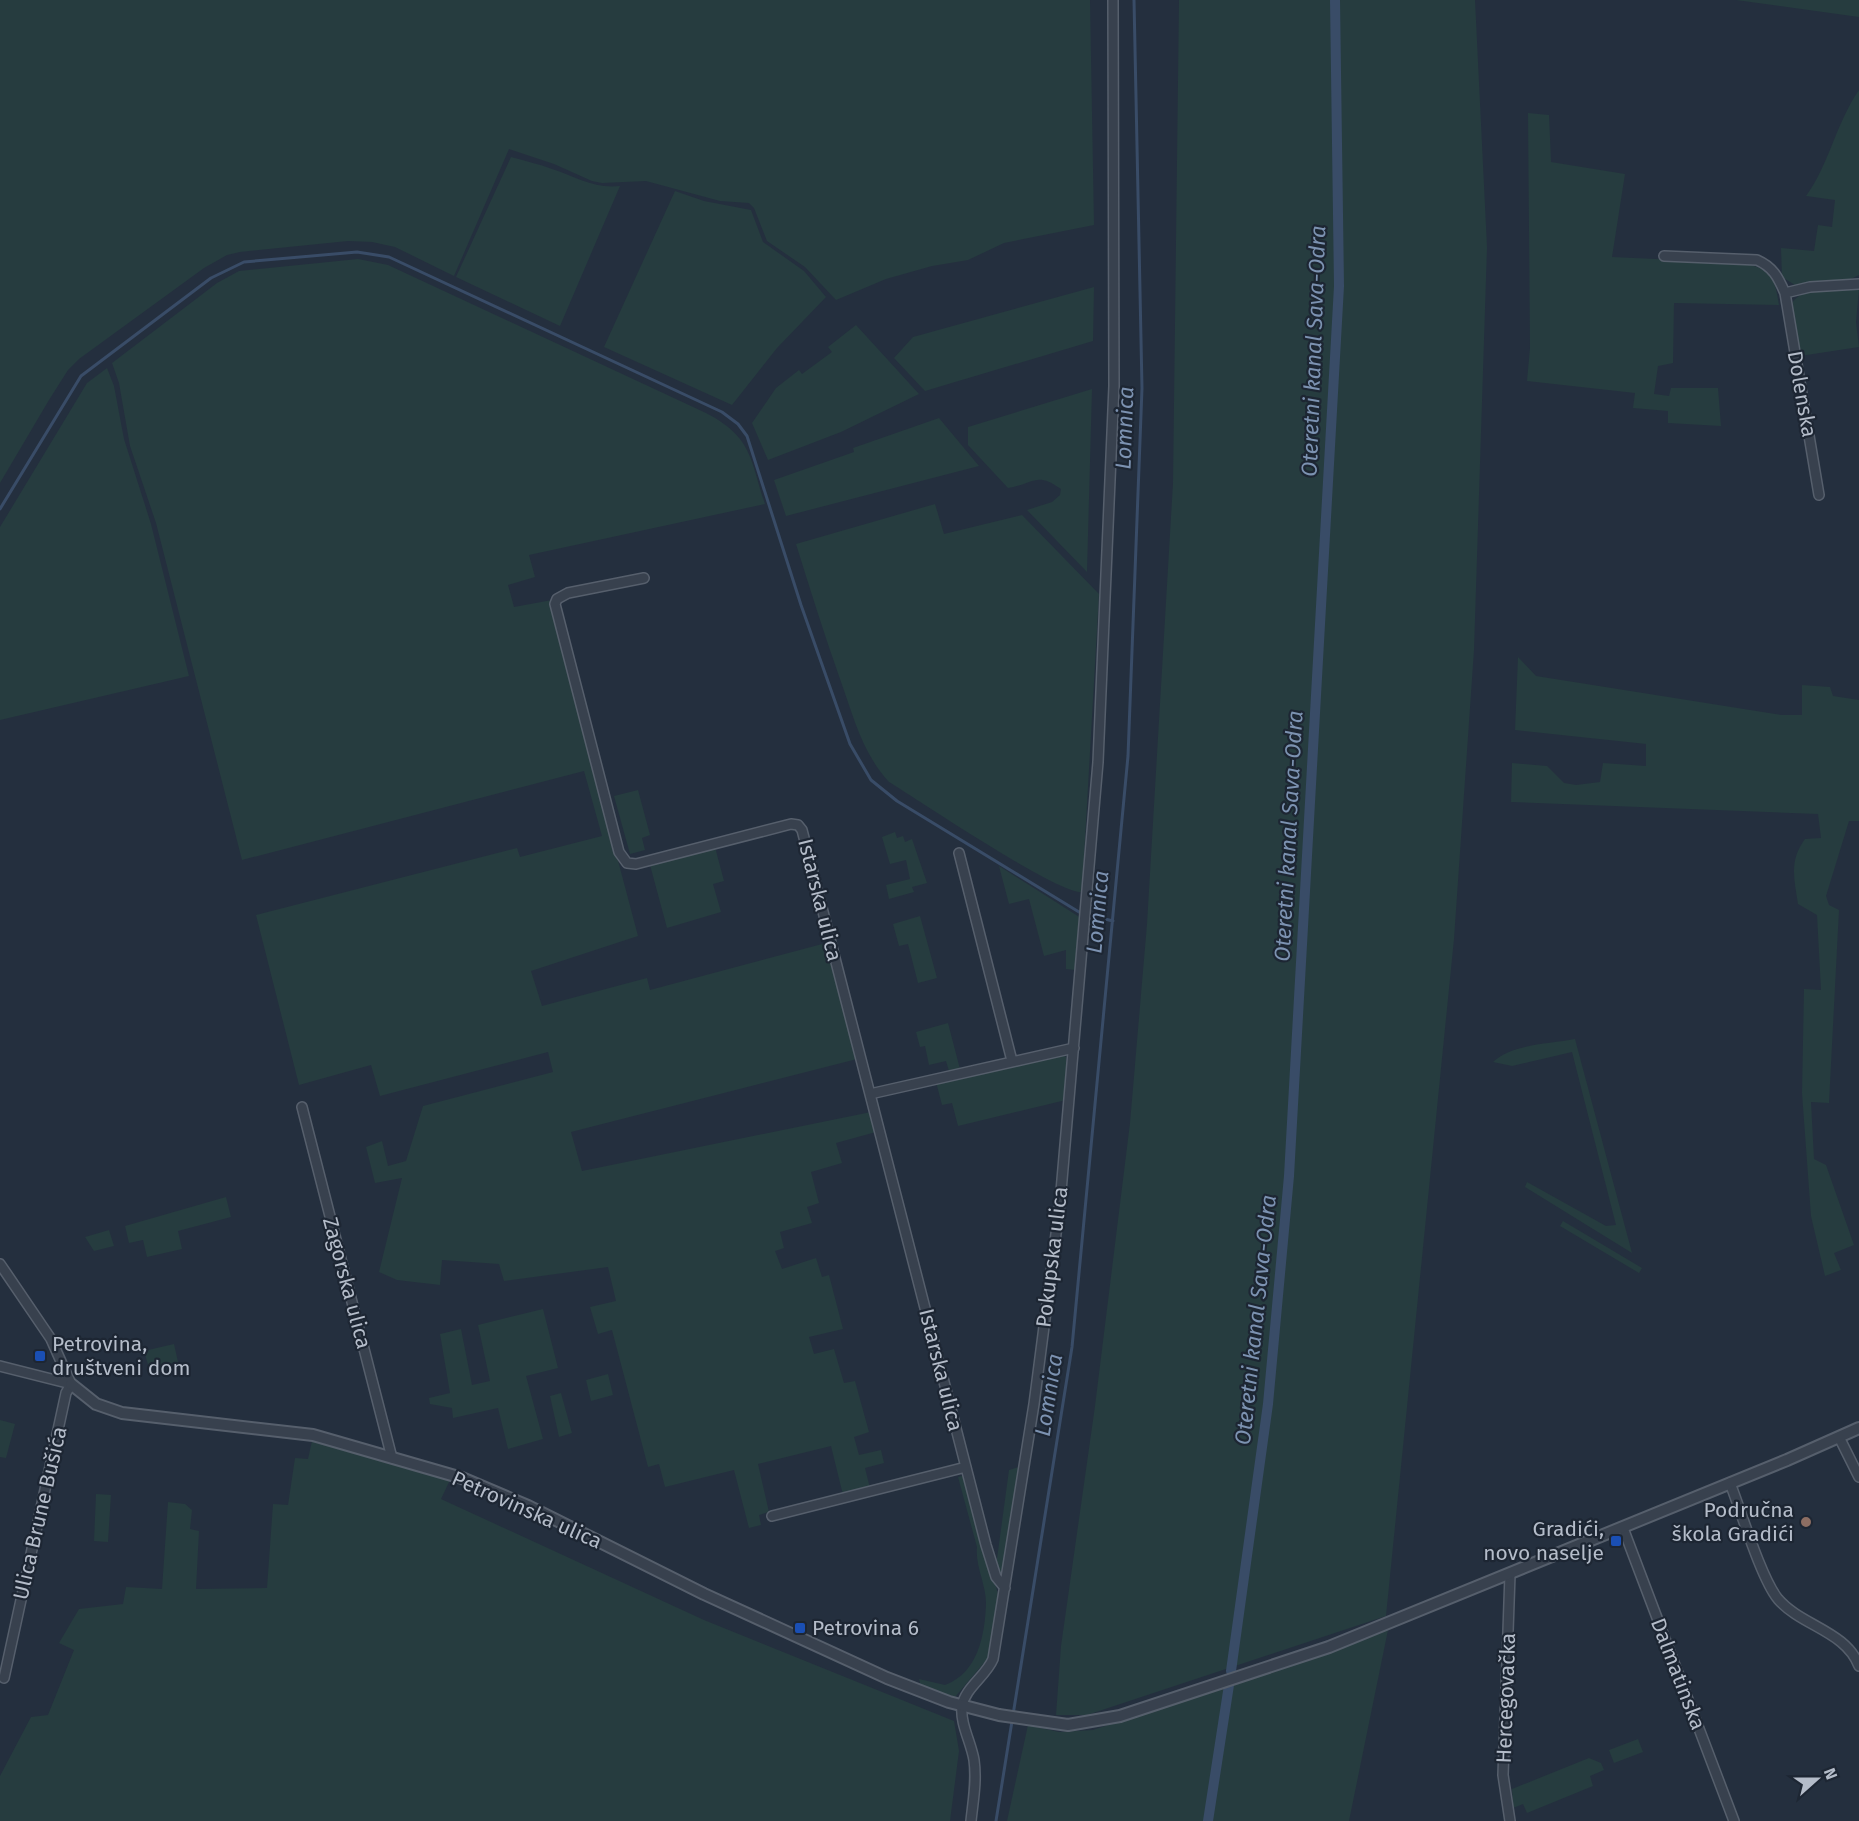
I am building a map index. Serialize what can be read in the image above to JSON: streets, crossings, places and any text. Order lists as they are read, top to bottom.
{
  "streets": {
    "street": [
      "Dolenska",
      "Istarska ulica",
      "Pokupska ulica",
      "Zagorska ulica",
      "Petrovinska ulica",
      "Ulica Brune Bušića",
      "Dalmatinska",
      "Hercegovačka"
    ]
  },
  "crossings": [
    ["Istarska ulica", "Pokupska ulica"],
    ["Pokupska ulica", "Petrovinska ulica"],
    ["Zagorska ulica", "Petrovinska ulica"],
    ["Petrovinska ulica", "Ulica Brune Bušića"],
    ["Petrovinska ulica", "Dalmatinska"],
    ["Petrovinska ulica", "Hercegovačka"]
  ],
  "water": ["Oteretni kanal Sava-Odra", "Lomnica"],
  "places": {
    "transit": ["Petrovina, društveni dom", "Gradići, novo naselje", "Petrovina 6"],
    "other": ["Područna škola Gradići"]
  },
  "north": "right"
}
